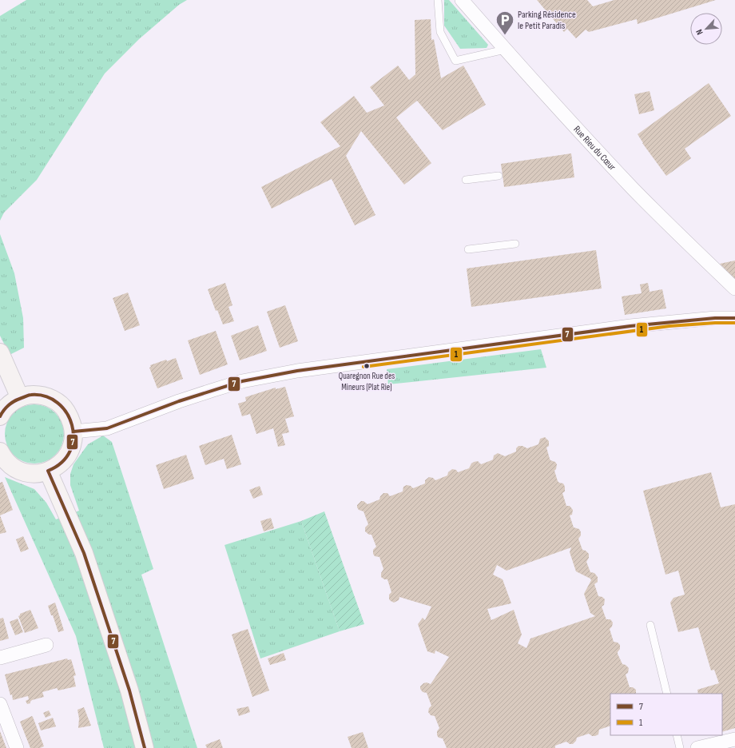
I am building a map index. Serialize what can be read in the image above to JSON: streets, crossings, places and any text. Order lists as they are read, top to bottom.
{
  "streets": {
    "street": ["Rue Rieu du Cœur"]
  },
  "places": {
    "parking": ["Parking Résidence le Petit Paradis"],
    "other": ["Quaregnon Rue des Mineurs (Plat Rie)"]
  },
  "lines": ["transit line 7", "transit line 1"],
  "legend": ["7", "1"],
  "north": "bottom left"
}
